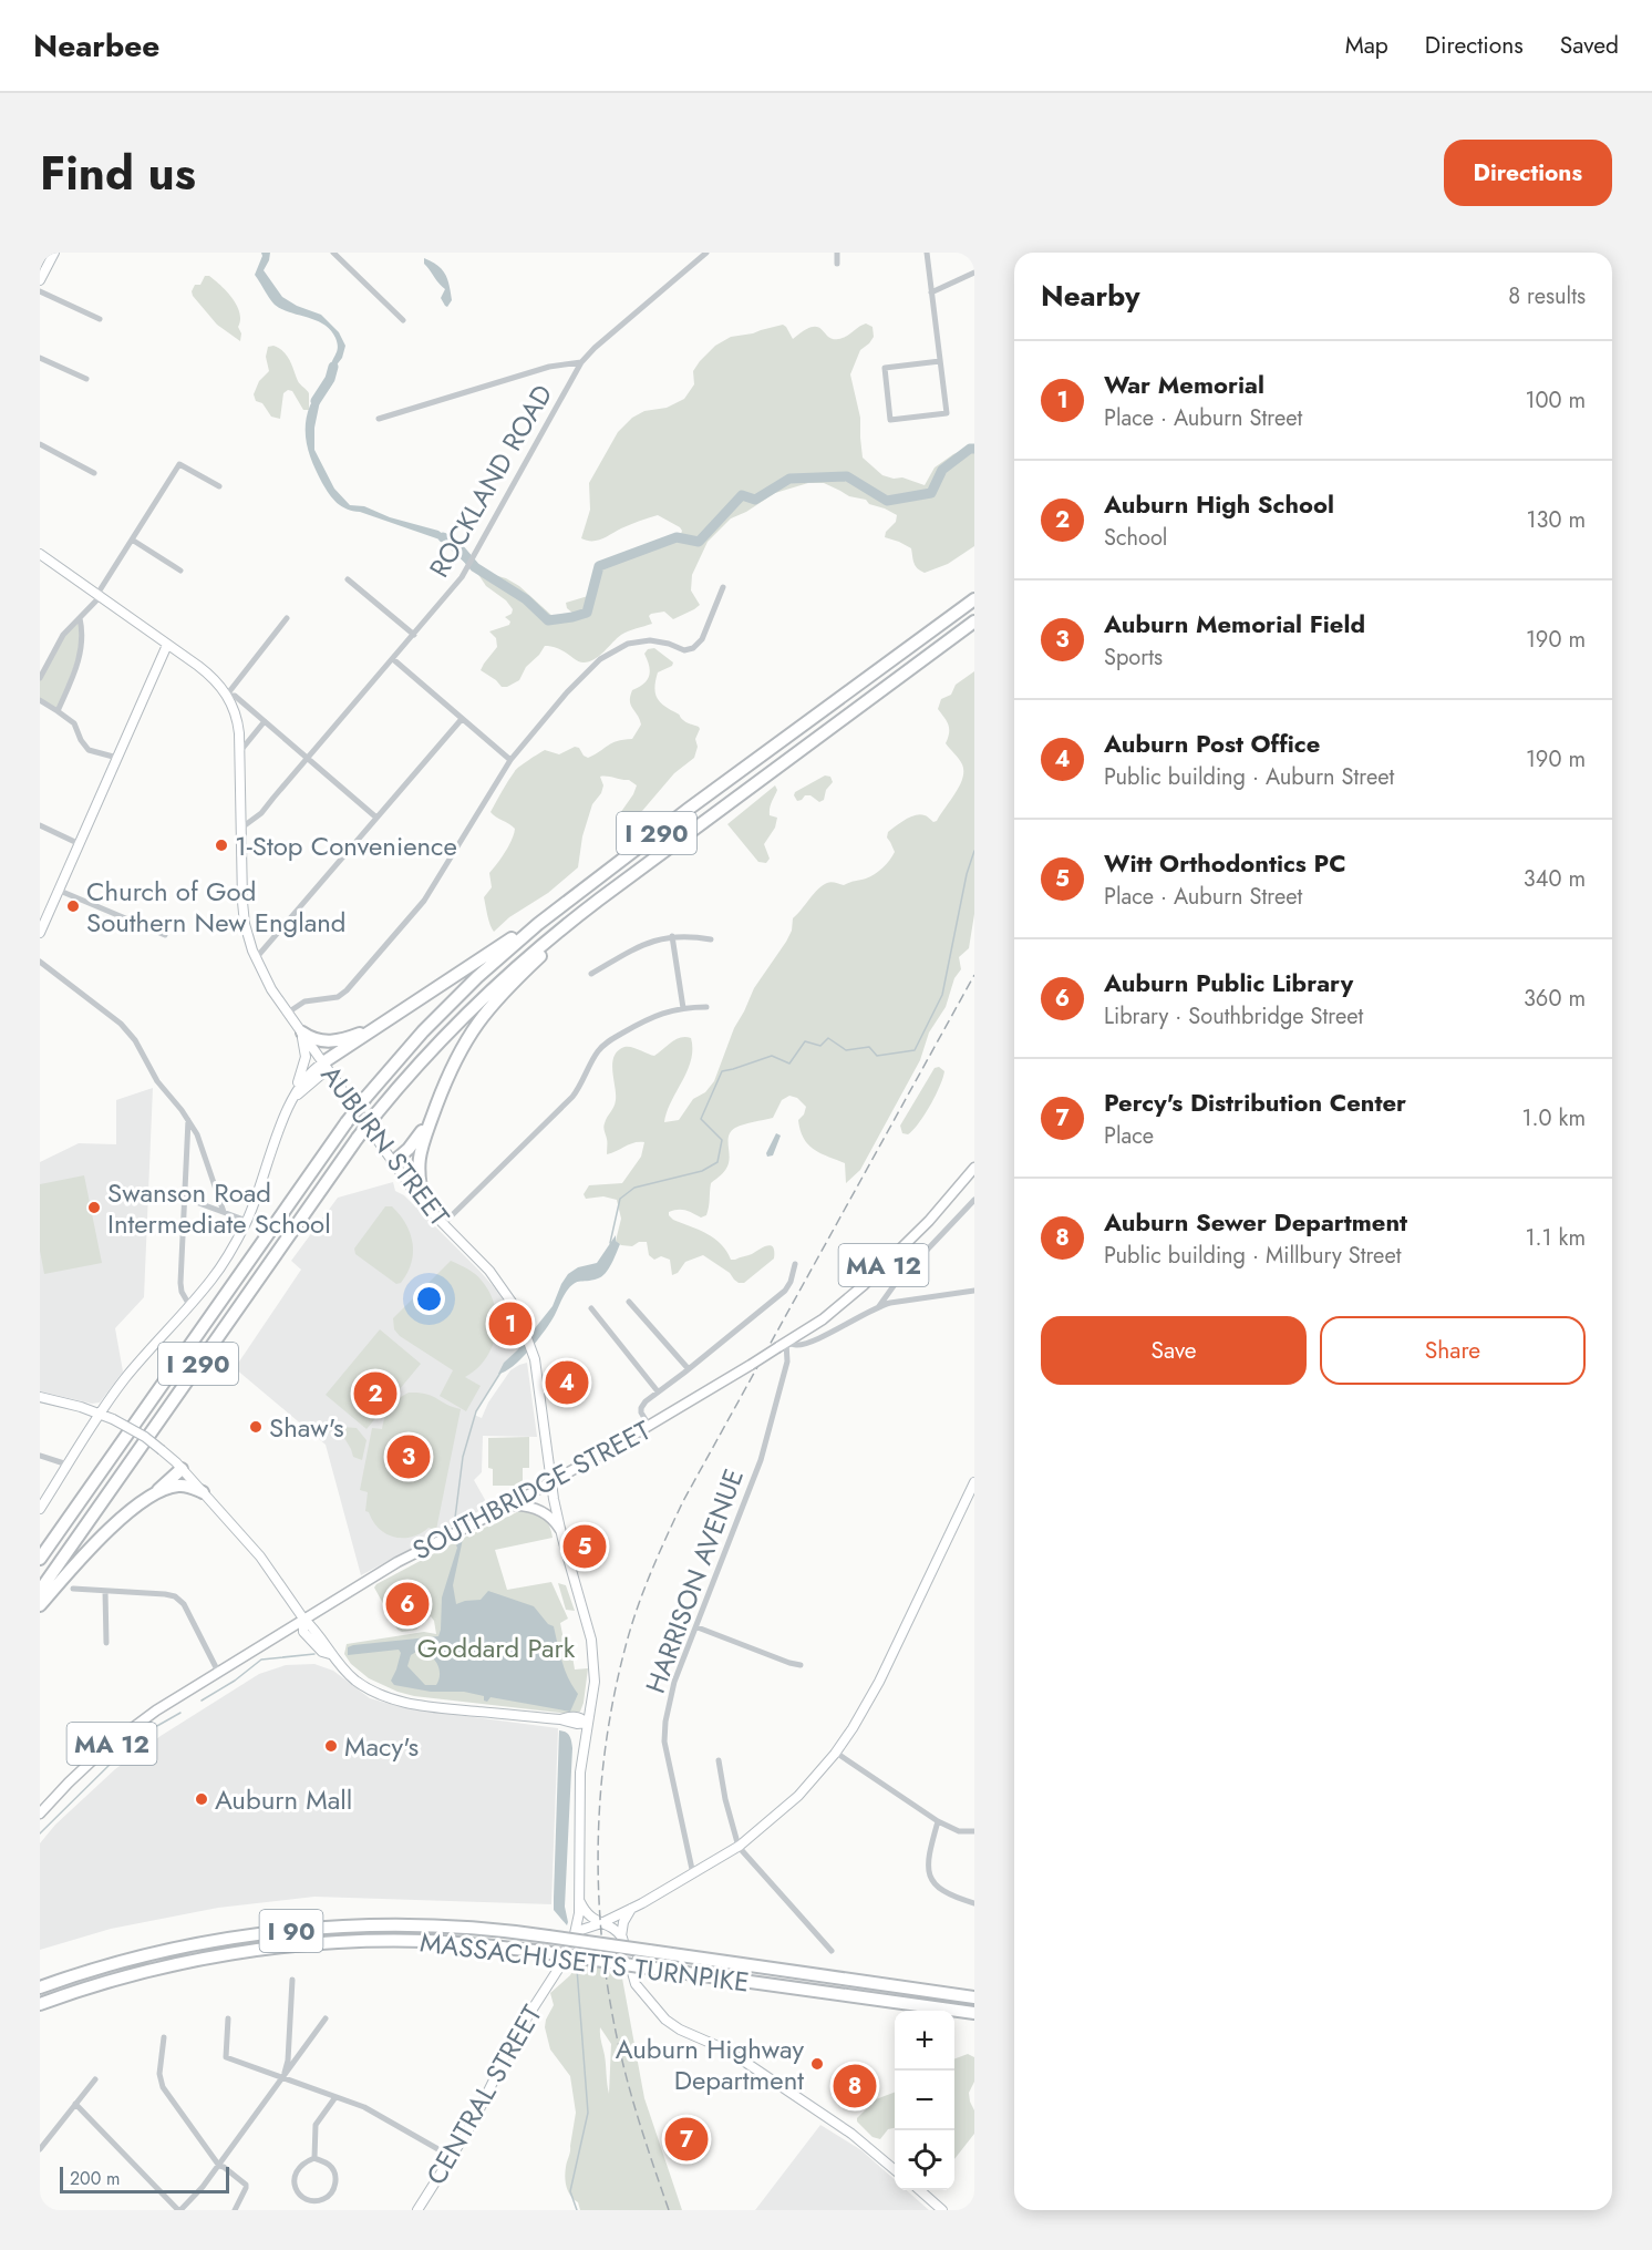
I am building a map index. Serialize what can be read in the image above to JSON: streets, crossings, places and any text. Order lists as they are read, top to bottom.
{
  "streets": {
    "highway": ["I 290", "I 90", "MASSACHUSETTS TURNPIKE"],
    "main road": ["MA 12", "SOUTHBRIDGE STREET"],
    "street": [
      "ROCKLAND ROAD",
      "AUBURN STREET",
      "HARRISON AVENUE",
      "CENTRAL STREET"
    ]
  },
  "crossings": [
    ["ROCKLAND ROAD", "AUBURN STREET"],
    ["AUBURN STREET", "SOUTHBRIDGE STREET"],
    ["AUBURN STREET", "CENTRAL STREET"],
    ["SOUTHBRIDGE STREET", "HARRISON AVENUE"]
  ],
  "parks": ["Goddard Park"],
  "places": [
    "1-Stop Convenience",
    "Church of God Southern New England",
    "Swanson Road Intermediate School",
    "Shaw's",
    "Macy's",
    "Auburn Mall",
    "Auburn Highway Department"
  ],
  "scale_bar": "200 m",
  "page": {
    "header": "Nearbee",
    "nav": ["Map", "Directions", "Saved"],
    "title": "Find us",
    "buttons": [
      "Directions",
      ["Save", "Share"]
    ],
    "heading": ["Nearby", "8 results"],
    "list": [
      {
        "mark": "1",
        "name": "War Memorial",
        "note": "Place · Auburn Street",
        "value": "100 m"
      },
      {
        "mark": "2",
        "name": "Auburn High School",
        "note": "School",
        "value": "130 m"
      },
      {
        "mark": "3",
        "name": "Auburn Memorial Field",
        "note": "Sports",
        "value": "190 m"
      },
      {
        "mark": "4",
        "name": "Auburn Post Office",
        "note": "Public building · Auburn Street",
        "value": "190 m"
      },
      {
        "mark": "5",
        "name": "Witt Orthodontics PC",
        "note": "Place · Auburn Street",
        "value": "340 m"
      },
      {
        "mark": "6",
        "name": "Auburn Public Library",
        "note": "Library · Southbridge Street",
        "value": "360 m"
      },
      {
        "mark": "7",
        "name": "Percy's Distribution Center",
        "note": "Place",
        "value": "1.0 km"
      },
      {
        "mark": "8",
        "name": "Auburn Sewer Department",
        "note": "Public building · Millbury Street",
        "value": "1.1 km"
      }
    ],
    "pins": [
      "1",
      "4",
      "2",
      "3",
      "5",
      "6",
      "8",
      "7"
    ],
    "map_buttons": ["+", "−"],
    "scale": "200 m"
  }
}
